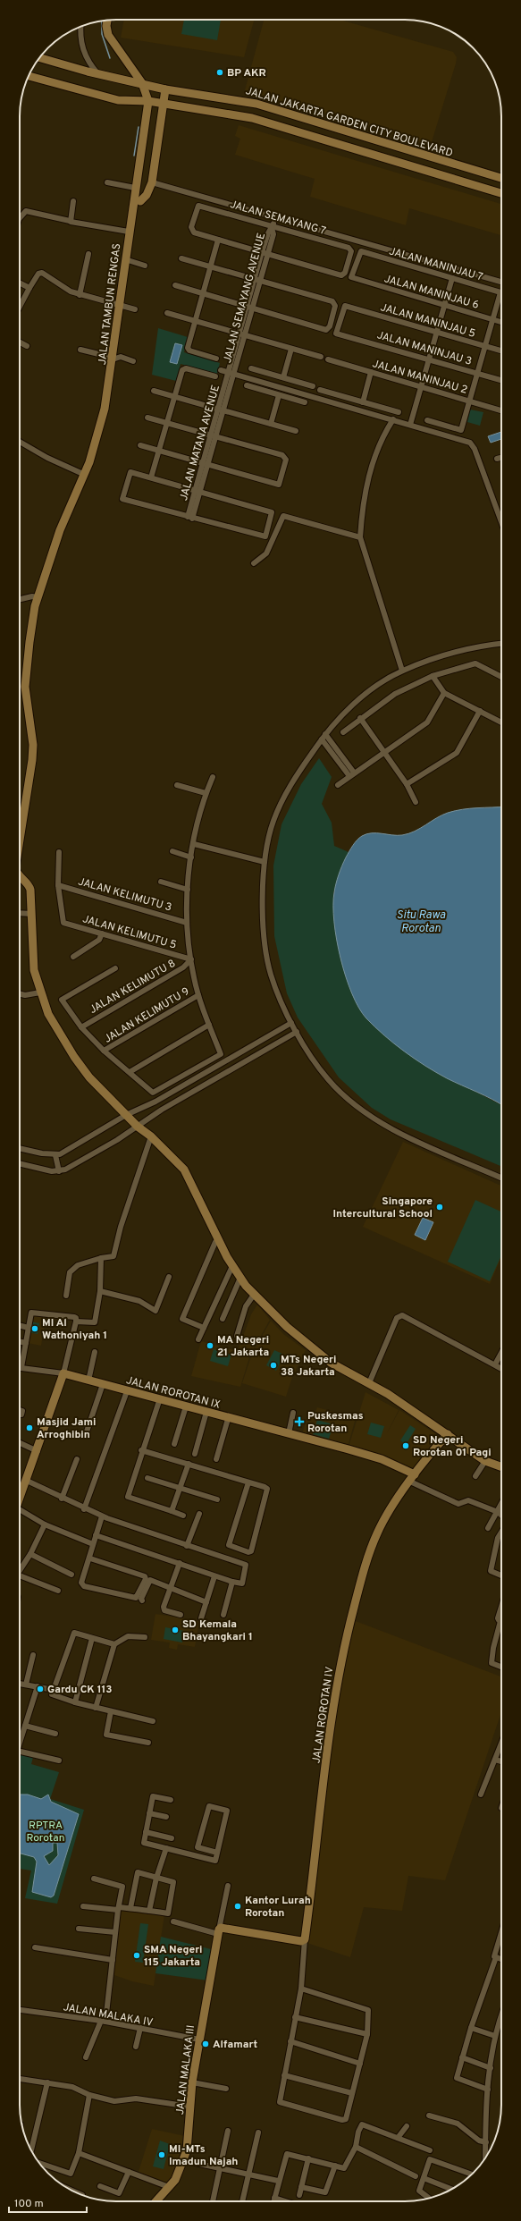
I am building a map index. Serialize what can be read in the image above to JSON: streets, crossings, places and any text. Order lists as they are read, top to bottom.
{
  "streets": {
    "street": [
      "JALAN JAKARTA GARDEN CITY BOULEVARD",
      "JALAN SEMAYANG 7",
      "JALAN MANINJAU 7",
      "JALAN MANINJAU 6",
      "JALAN SEMAYANG AVENUE",
      "JALAN TAMBUN RENGAS",
      "JALAN MANINJAU 5",
      "JALAN MANINJAU 3",
      "JALAN MANINJAU 2",
      "JALAN MATANA AVENUE",
      "JALAN KELIMUTU 3",
      "JALAN KELIMUTU 5",
      "JALAN KELIMUTU 8",
      "JALAN KELIMUTU 9",
      "JALAN ROROTAN IX",
      "JALAN ROROTAN IV",
      "JALAN MALAKA IV",
      "JALAN MALAKA III"
    ]
  },
  "crossings": [
    ["JALAN JAKARTA GARDEN CITY BOULEVARD", "JALAN TAMBUN RENGAS"],
    ["JALAN SEMAYANG 7", "JALAN SEMAYANG AVENUE"],
    ["JALAN MANINJAU 7", "JALAN MANINJAU 6"],
    ["JALAN SEMAYANG AVENUE", "JALAN MATANA AVENUE"],
    ["JALAN MANINJAU 5", "JALAN MANINJAU 3"],
    ["JALAN KELIMUTU 3", "JALAN KELIMUTU 5"],
    ["JALAN KELIMUTU 5", "JALAN KELIMUTU 8"],
    ["JALAN ROROTAN IX", "JALAN ROROTAN IV"],
    ["JALAN MALAKA IV", "JALAN MALAKA III"]
  ],
  "water": ["Situ Rawa Rorotan"],
  "parks": ["RPTRA Rorotan"],
  "places": {
    "other": [
      "BP AKR",
      "Singapore Intercultural School",
      "MI Al Wathoniyah 1",
      "MA Negeri 21 Jakarta",
      "MTs Negeri 38 Jakarta",
      "Masjid Jami Arroghibin",
      "SD Negeri Rorotan 01 Pagi",
      "SD Kemala Bhayangkari 1",
      "Gardu CK 113",
      "Kantor Lurah Rorotan",
      "SMA Negeri 115 Jakarta",
      "Alfamart",
      "MI-MTs Imadun Najah"
    ],
    "health": ["Puskesmas Rorotan"]
  },
  "scale_bar": "100 m"
}
